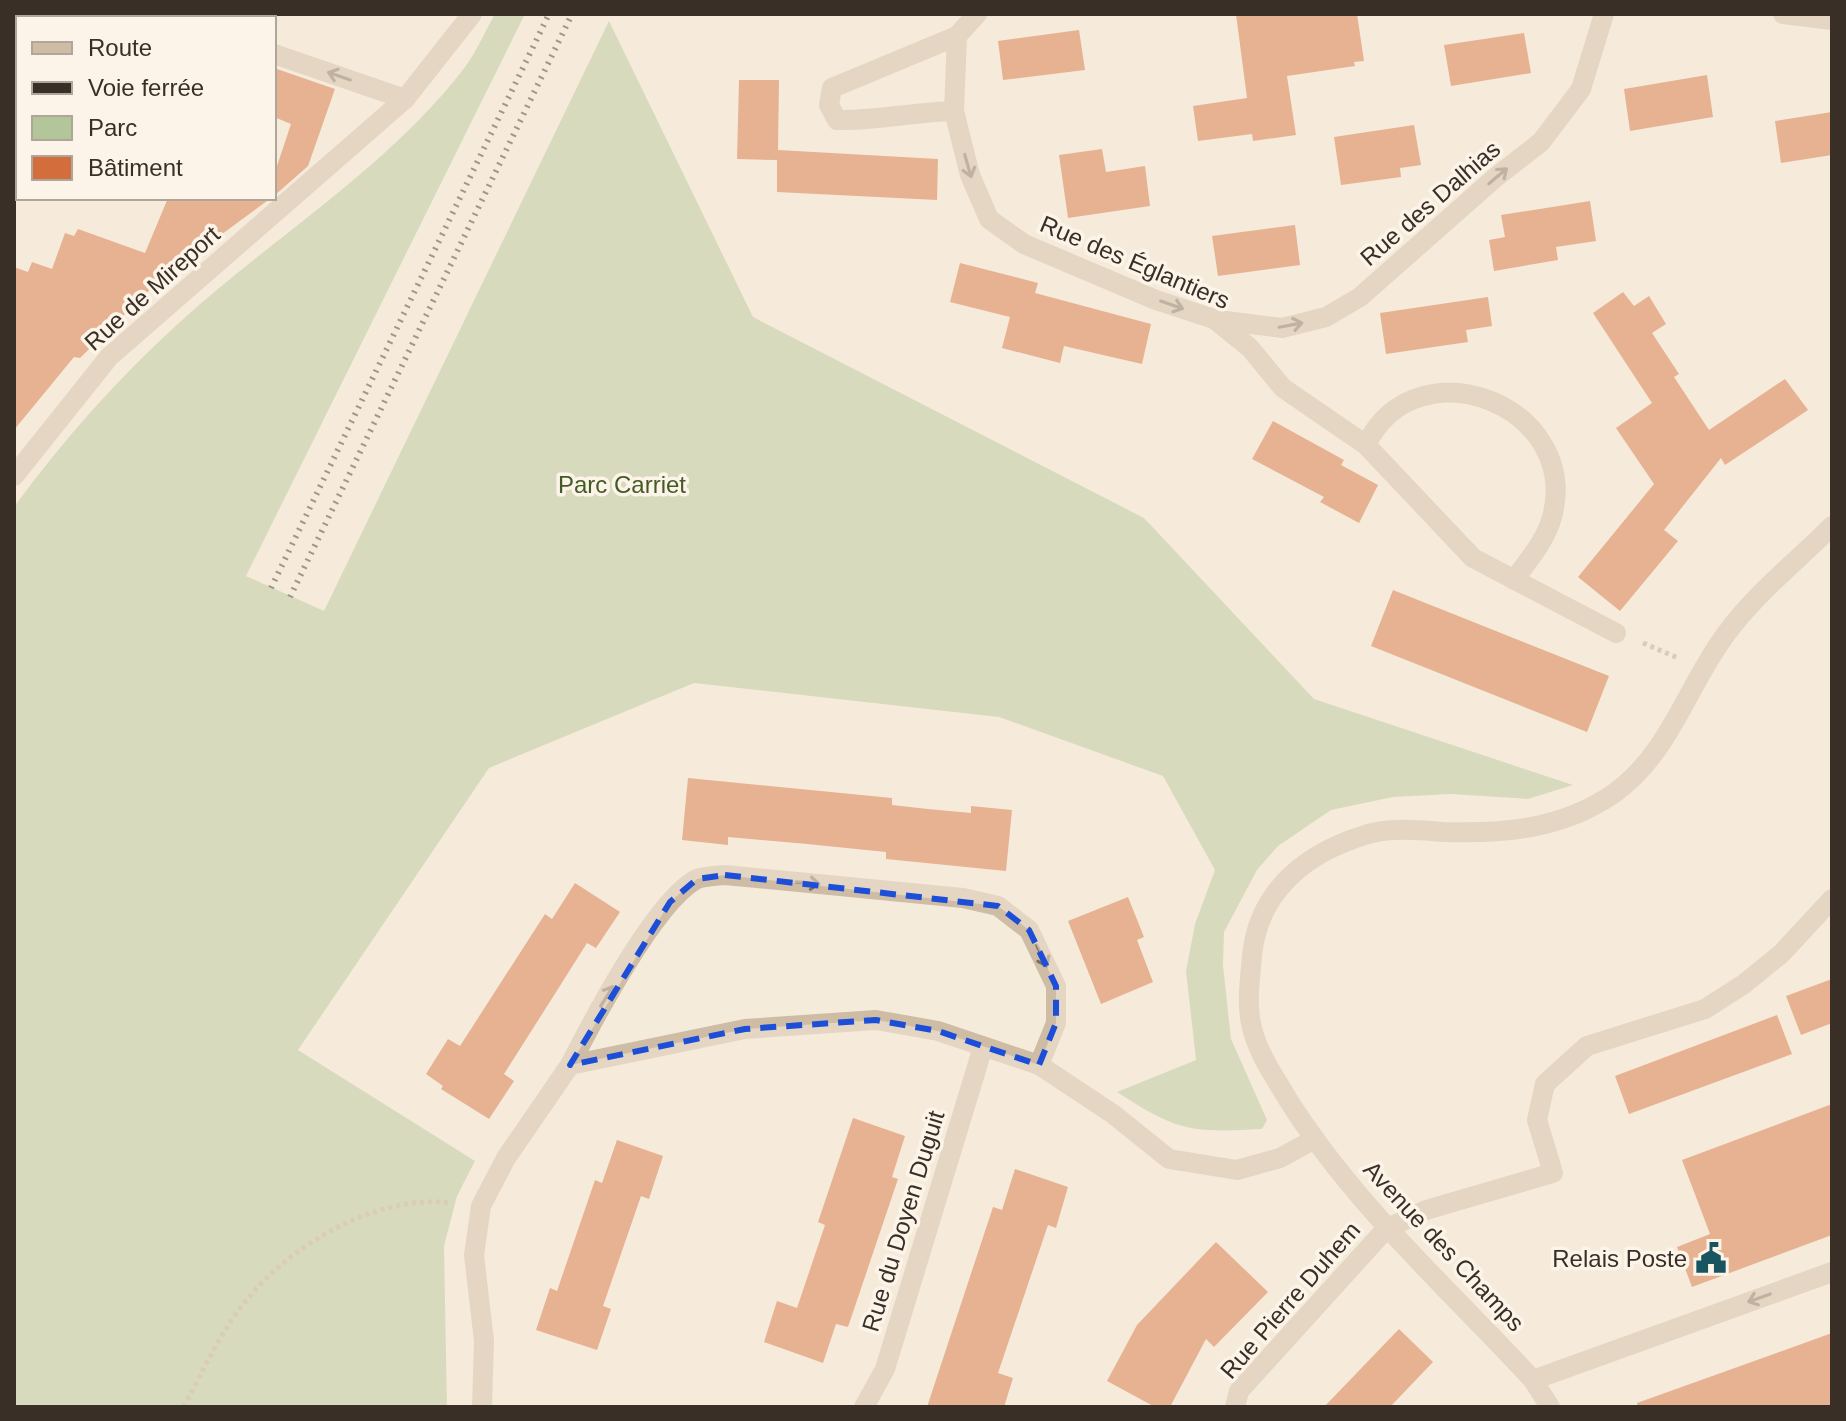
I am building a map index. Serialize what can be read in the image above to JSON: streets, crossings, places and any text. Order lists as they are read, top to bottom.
{
  "streets": {
    "street": [
      "Rue des Dalhias",
      "Rue des Églantiers",
      "Rue de Mireport",
      "Rue du Doyen Duguit",
      "Avenue des Champs",
      "Rue Pierre Duhem"
    ]
  },
  "crossings": [
    ["Rue des Dalhias", "Rue des Églantiers"],
    ["Avenue des Champs", "Rue Pierre Duhem"]
  ],
  "one_way": ["Rue des Dalhias"],
  "parks": ["Parc Carriet"],
  "places": {
    "public building": ["Relais Poste"]
  },
  "legend": [
    "Route",
    "Voie ferrée",
    "Parc",
    "Bâtiment"
  ]
}
